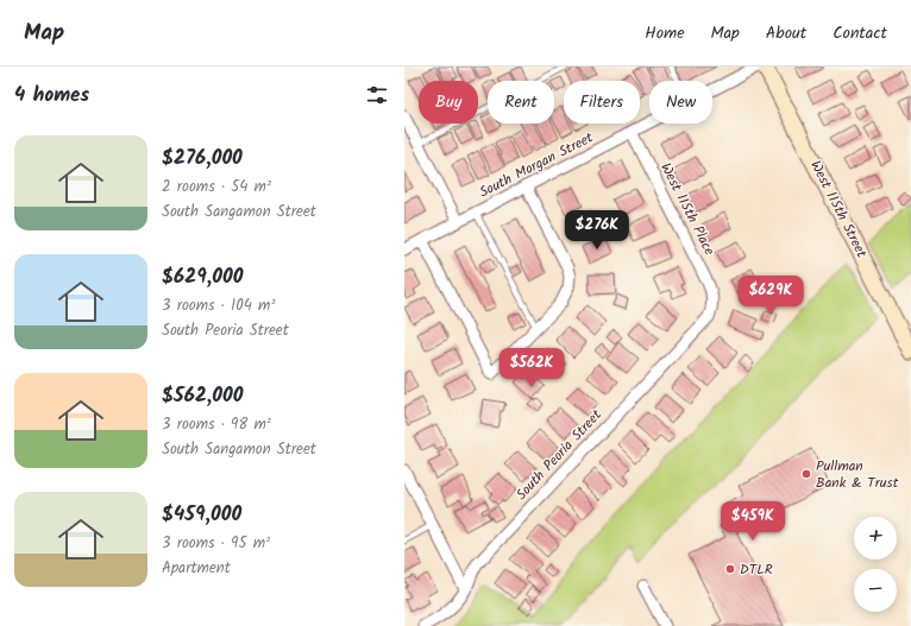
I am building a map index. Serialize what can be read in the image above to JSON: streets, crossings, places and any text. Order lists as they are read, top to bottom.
{
  "streets": {
    "street": [
      "South Morgan Street",
      "West 115th Place",
      "West 115th Street",
      "South Peoria Street"
    ]
  },
  "crossings": [
    ["South Morgan Street", "West 115th Place"],
    ["West 115th Place", "South Peoria Street"]
  ],
  "places": ["Pullman Bank & Trust", "DTLR"],
  "page": {
    "header": "Map",
    "nav": [
      "Home",
      "Map",
      "About",
      "Contact"
    ],
    "heading": "4 homes",
    "chip": [
      "Buy",
      "Rent",
      "Filters",
      "New"
    ],
    "list": [
      {
        "name": "$276,000",
        "note": "2 rooms · 54 m² · South Sangamon Street"
      },
      {
        "name": "$629,000",
        "note": "3 rooms · 104 m² · South Peoria Street"
      },
      {
        "name": "$562,000",
        "note": "3 rooms · 98 m² · South Sangamon Street"
      },
      {
        "name": "$459,000",
        "note": "3 rooms · 95 m² · Apartment"
      }
    ],
    "price": [
      "$276K",
      "$629K",
      "$562K",
      "$459K"
    ],
    "map_buttons": ["+", "−"]
  }
}
